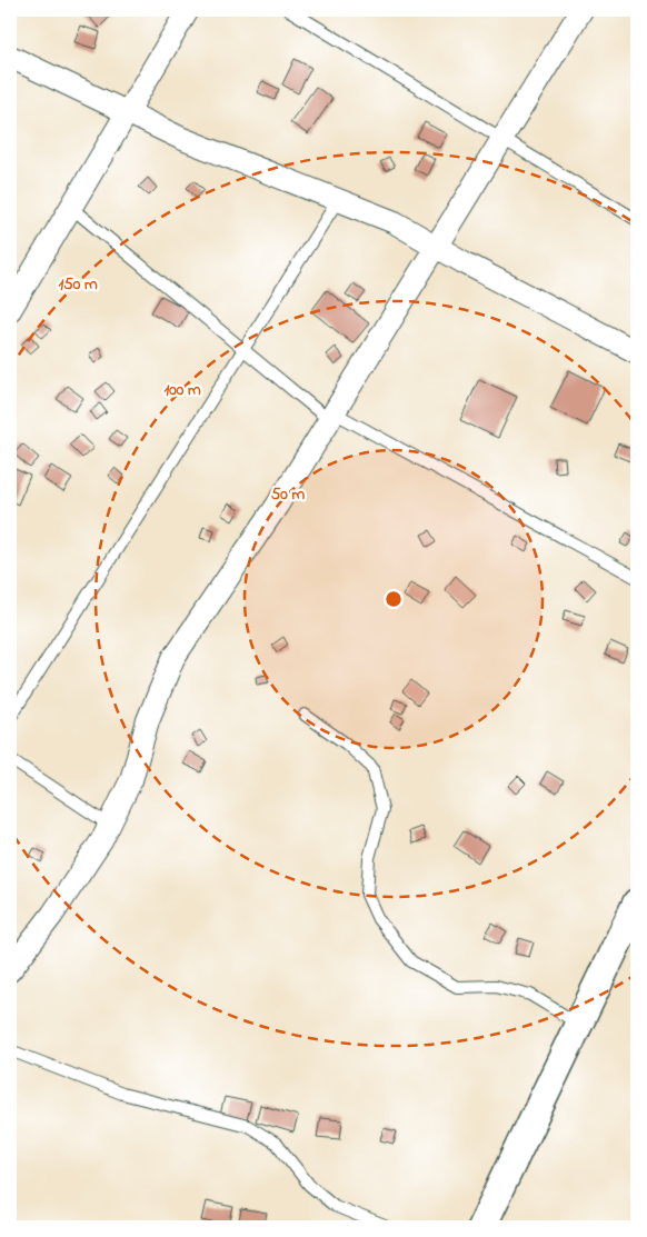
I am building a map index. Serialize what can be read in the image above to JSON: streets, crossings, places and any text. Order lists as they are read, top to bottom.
{
  "rings": ["150 m", "100 m", "50 m"]
}
